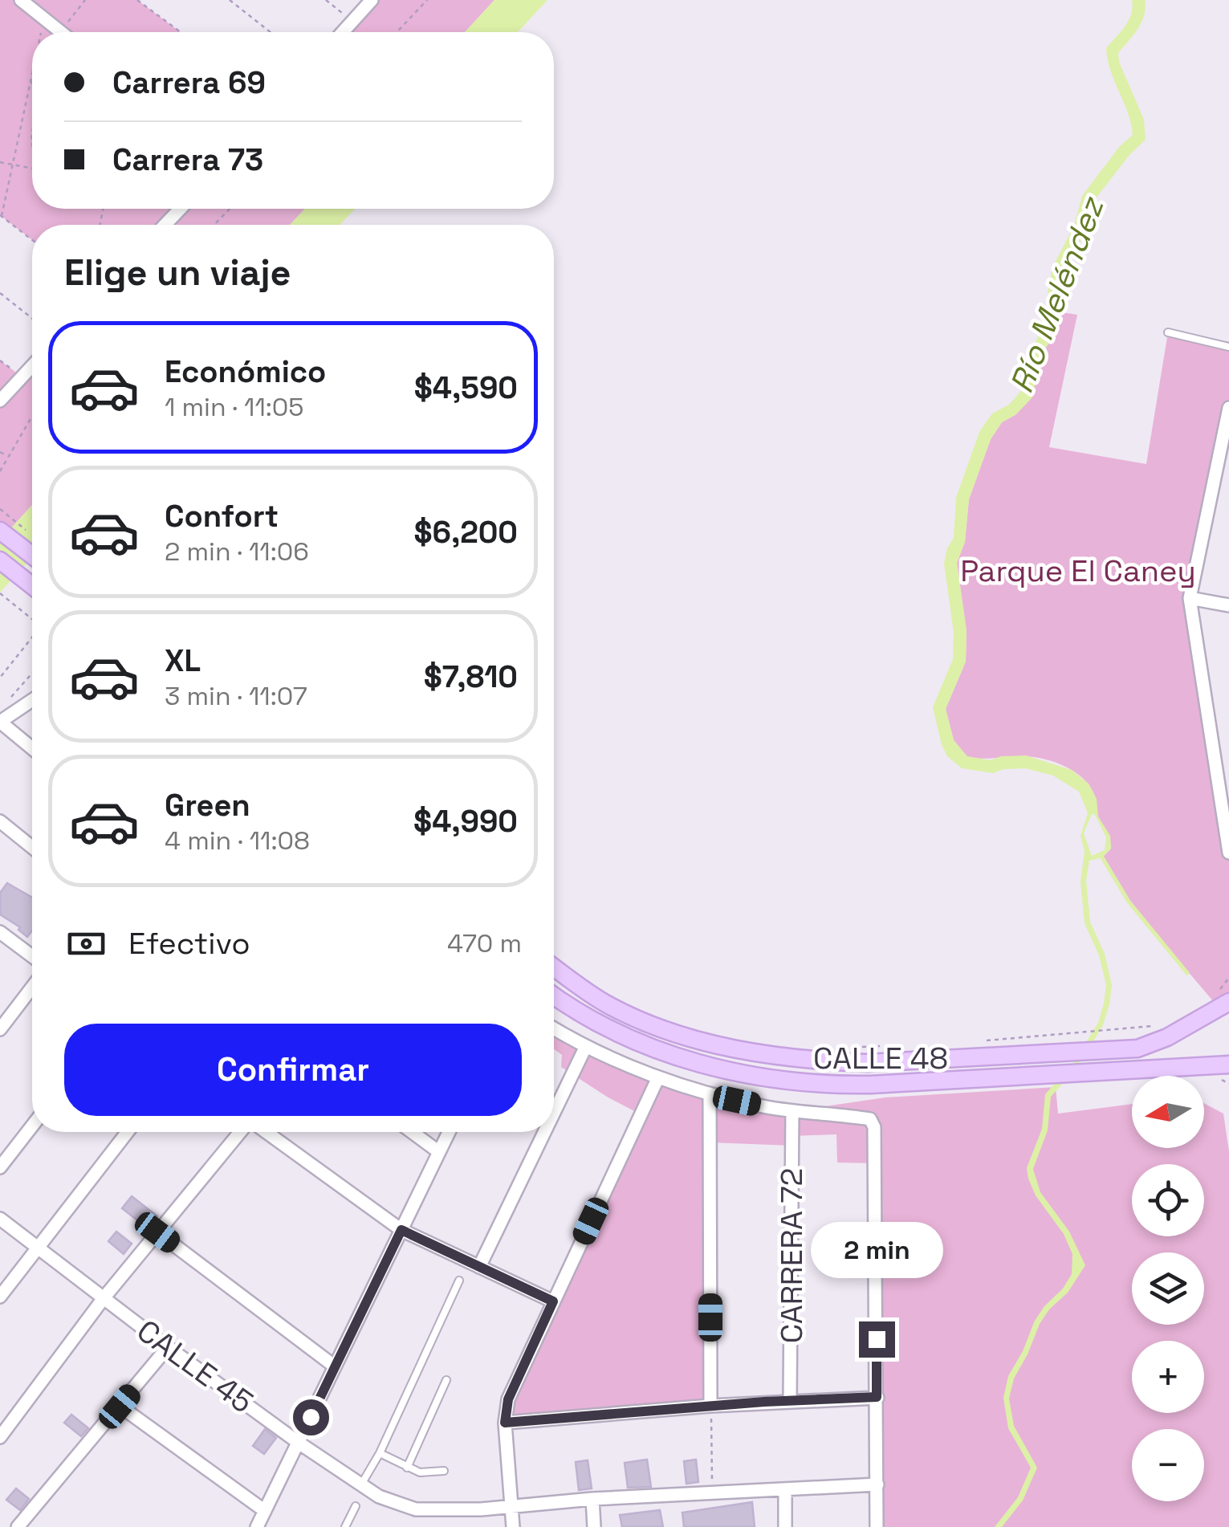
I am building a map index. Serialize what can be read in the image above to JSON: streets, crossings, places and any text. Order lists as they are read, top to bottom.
{
  "streets": {
    "main road": ["CALLE 48"],
    "street": ["CARRERA 72", "CALLE 45"]
  },
  "crossings": [
    ["CALLE 48", "CARRERA 72"]
  ],
  "water": ["Río Meléndez"],
  "parks": ["Parque El Caney"],
  "north": "left",
  "page": {
    "banner": ["Carrera 69", "Carrera 73"],
    "heading": "Elige un viaje",
    "list": [
      {
        "name": "Económico",
        "note": "1 min · 11:05",
        "value": "$4,590"
      },
      {
        "name": "Confort",
        "note": "2 min · 11:06",
        "value": "$6,200"
      },
      {
        "name": "XL",
        "note": "3 min · 11:07",
        "value": "$7,810"
      },
      {
        "name": "Green",
        "note": "4 min · 11:08",
        "value": "$4,990"
      }
    ],
    "pay": ["Efectivo", "470 m"],
    "buttons": "Confirmar",
    "map_buttons": ["+", "−"],
    "bubble": "2 min"
  }
}
